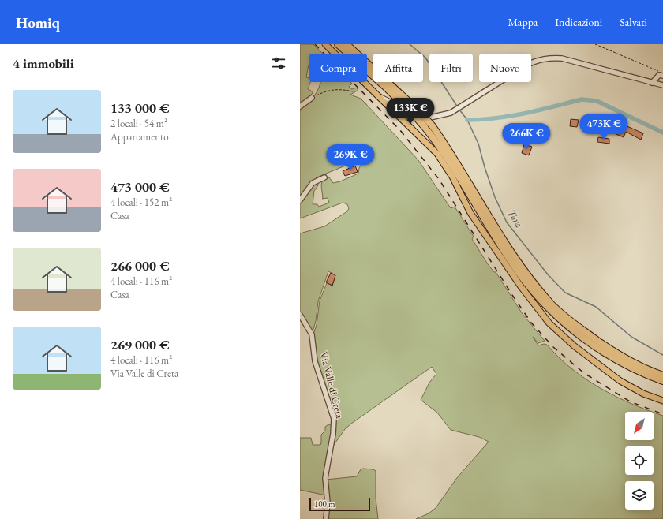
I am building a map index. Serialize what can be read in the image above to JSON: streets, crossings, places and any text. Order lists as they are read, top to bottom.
{
  "streets": {
    "street": ["Via Valle di Creta"]
  },
  "water": ["Tora"],
  "scale_bar": "100 m",
  "north": "bottom left",
  "page": {
    "header": "Homiq",
    "nav": ["Mappa", "Indicazioni", "Salvati"],
    "heading": "4 immobili",
    "chip": [
      "Compra",
      "Affitta",
      "Filtri",
      "Nuovo"
    ],
    "list": [
      {
        "name": "133 000 €",
        "note": "2 locali · 54 m² · Appartamento"
      },
      {
        "name": "473 000 €",
        "note": "4 locali · 152 m² · Casa"
      },
      {
        "name": "266 000 €",
        "note": "4 locali · 116 m² · Casa"
      },
      {
        "name": "269 000 €",
        "note": "4 locali · 116 m² · Via Valle di Creta"
      }
    ],
    "price": [
      "133K €",
      "473K €",
      "266K €",
      "269K €"
    ],
    "scale": "100 m"
  }
}
